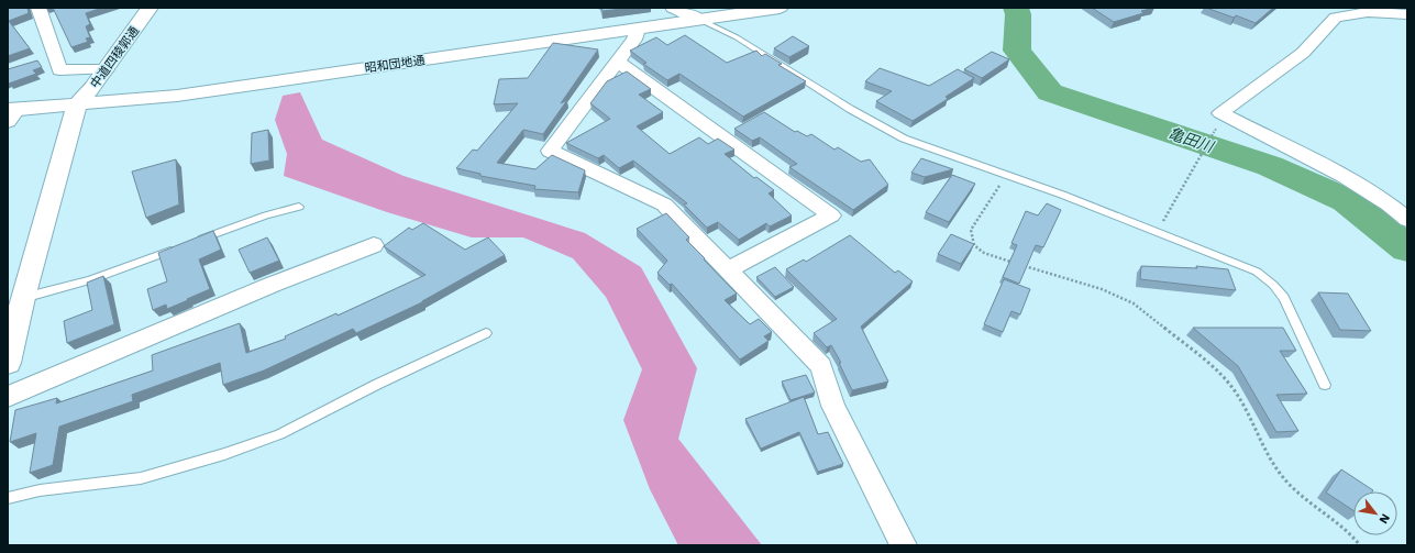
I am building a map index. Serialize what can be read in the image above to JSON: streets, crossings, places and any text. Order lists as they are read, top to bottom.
{
  "streets": {
    "street": ["中道四稜郭通", "昭和団地通"]
  },
  "crossings": [
    ["中道四稜郭通", "昭和団地通"]
  ],
  "water": ["亀田川"],
  "north": "bottom right"
}
